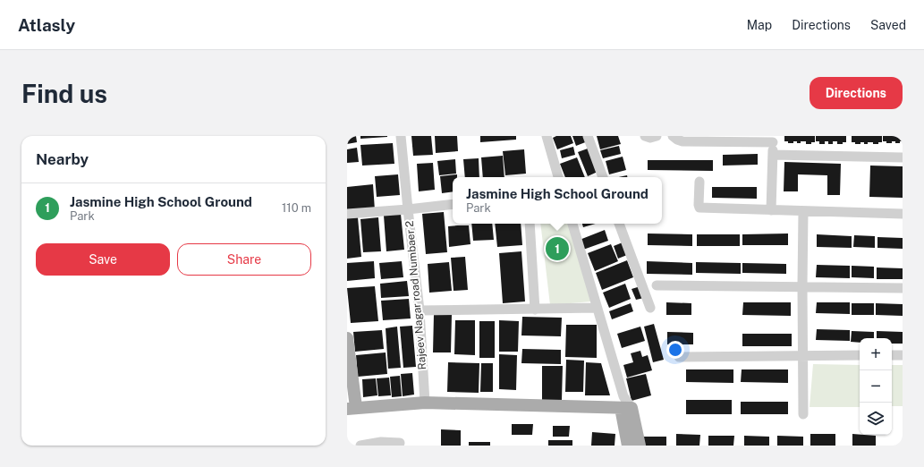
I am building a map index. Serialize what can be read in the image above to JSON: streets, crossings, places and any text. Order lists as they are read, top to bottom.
{
  "streets": {
    "street": ["Rajeev Nagar road Numbaer 2"]
  },
  "page": {
    "header": "Atlasly",
    "nav": ["Map", "Directions", "Saved"],
    "buttons": [
      "Directions",
      ["Save", "Share"]
    ],
    "title": "Find us",
    "heading": "Nearby",
    "popup": ["Jasmine High School Ground", "Park"],
    "list": [
      {
        "mark": "1",
        "name": "Jasmine High School Ground",
        "note": "Park",
        "value": "110 m"
      }
    ],
    "pins": "1",
    "map_buttons": ["+", "−"]
  }
}
